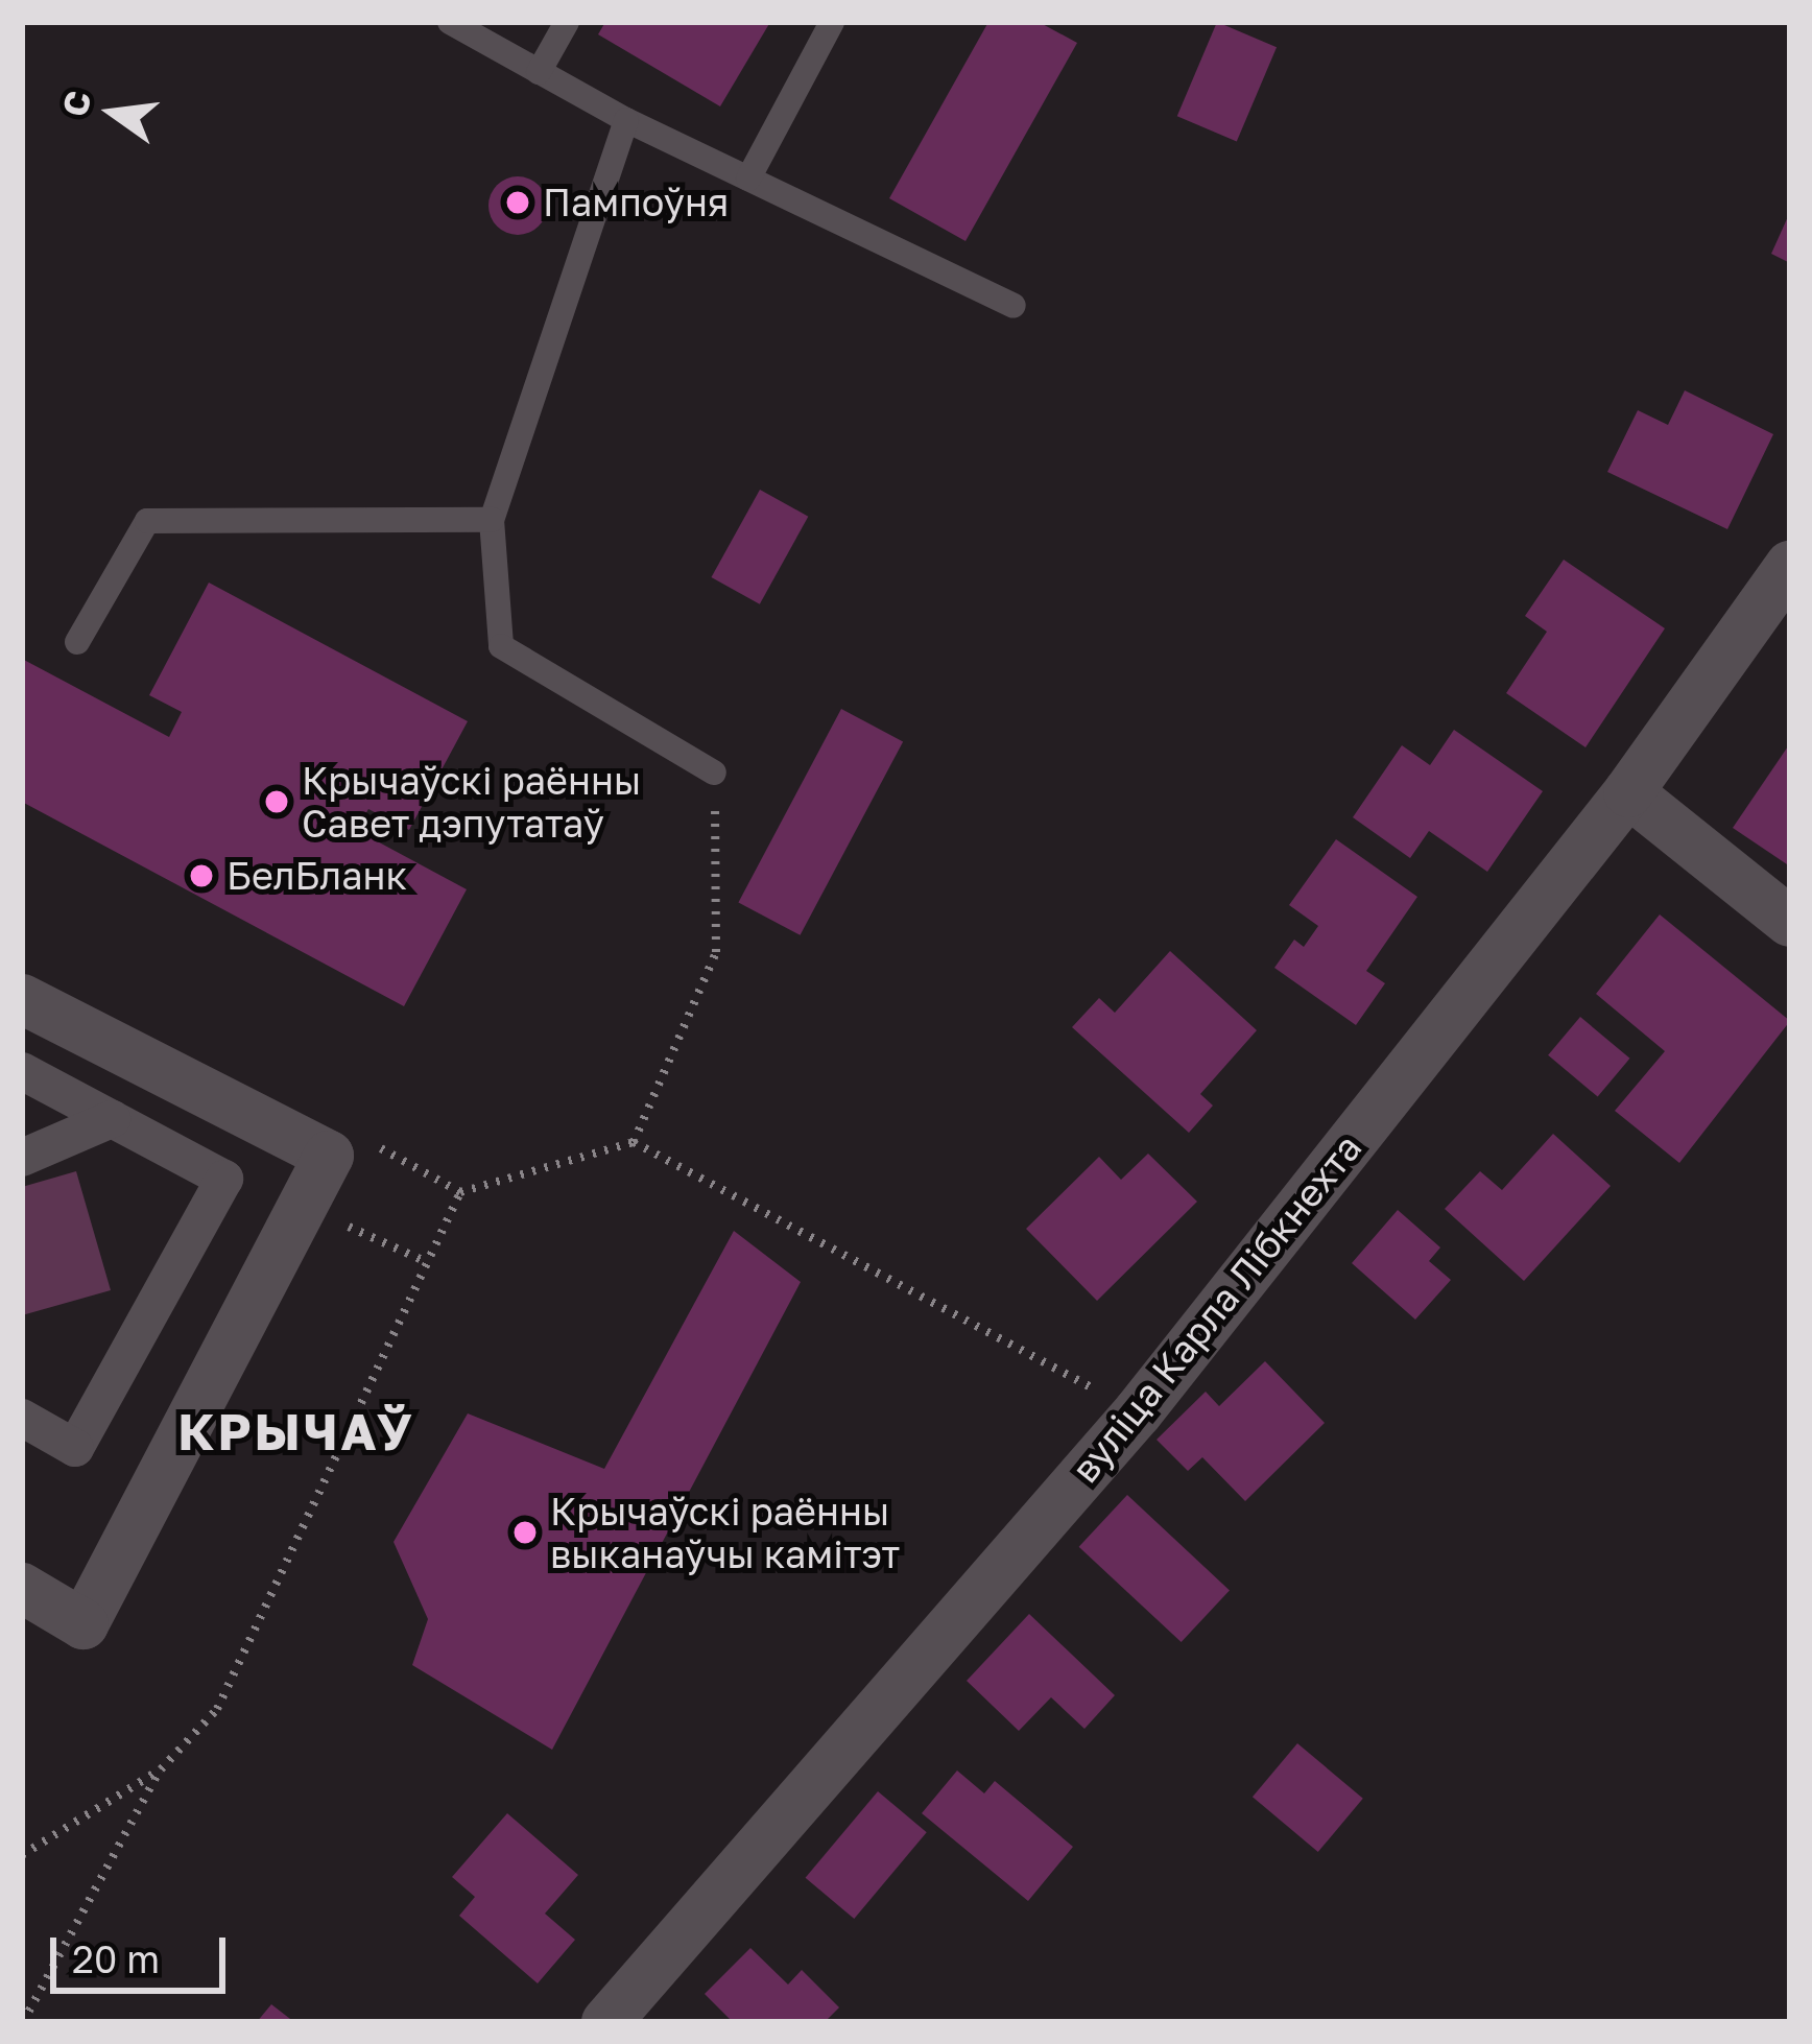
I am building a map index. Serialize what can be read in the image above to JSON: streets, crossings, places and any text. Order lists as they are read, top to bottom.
{
  "streets": {
    "street": ["вуліца Карла Лібкнехта"]
  },
  "districts": ["КРЫЧАЎ"],
  "places": [
    "Пампоўня",
    "Крычаўскі раённы Савет дэпутатаў",
    "БелБланк",
    "Крычаўскі раённы выканаўчы камітэт"
  ],
  "scale_bar": "20 m",
  "north": "left"
}
